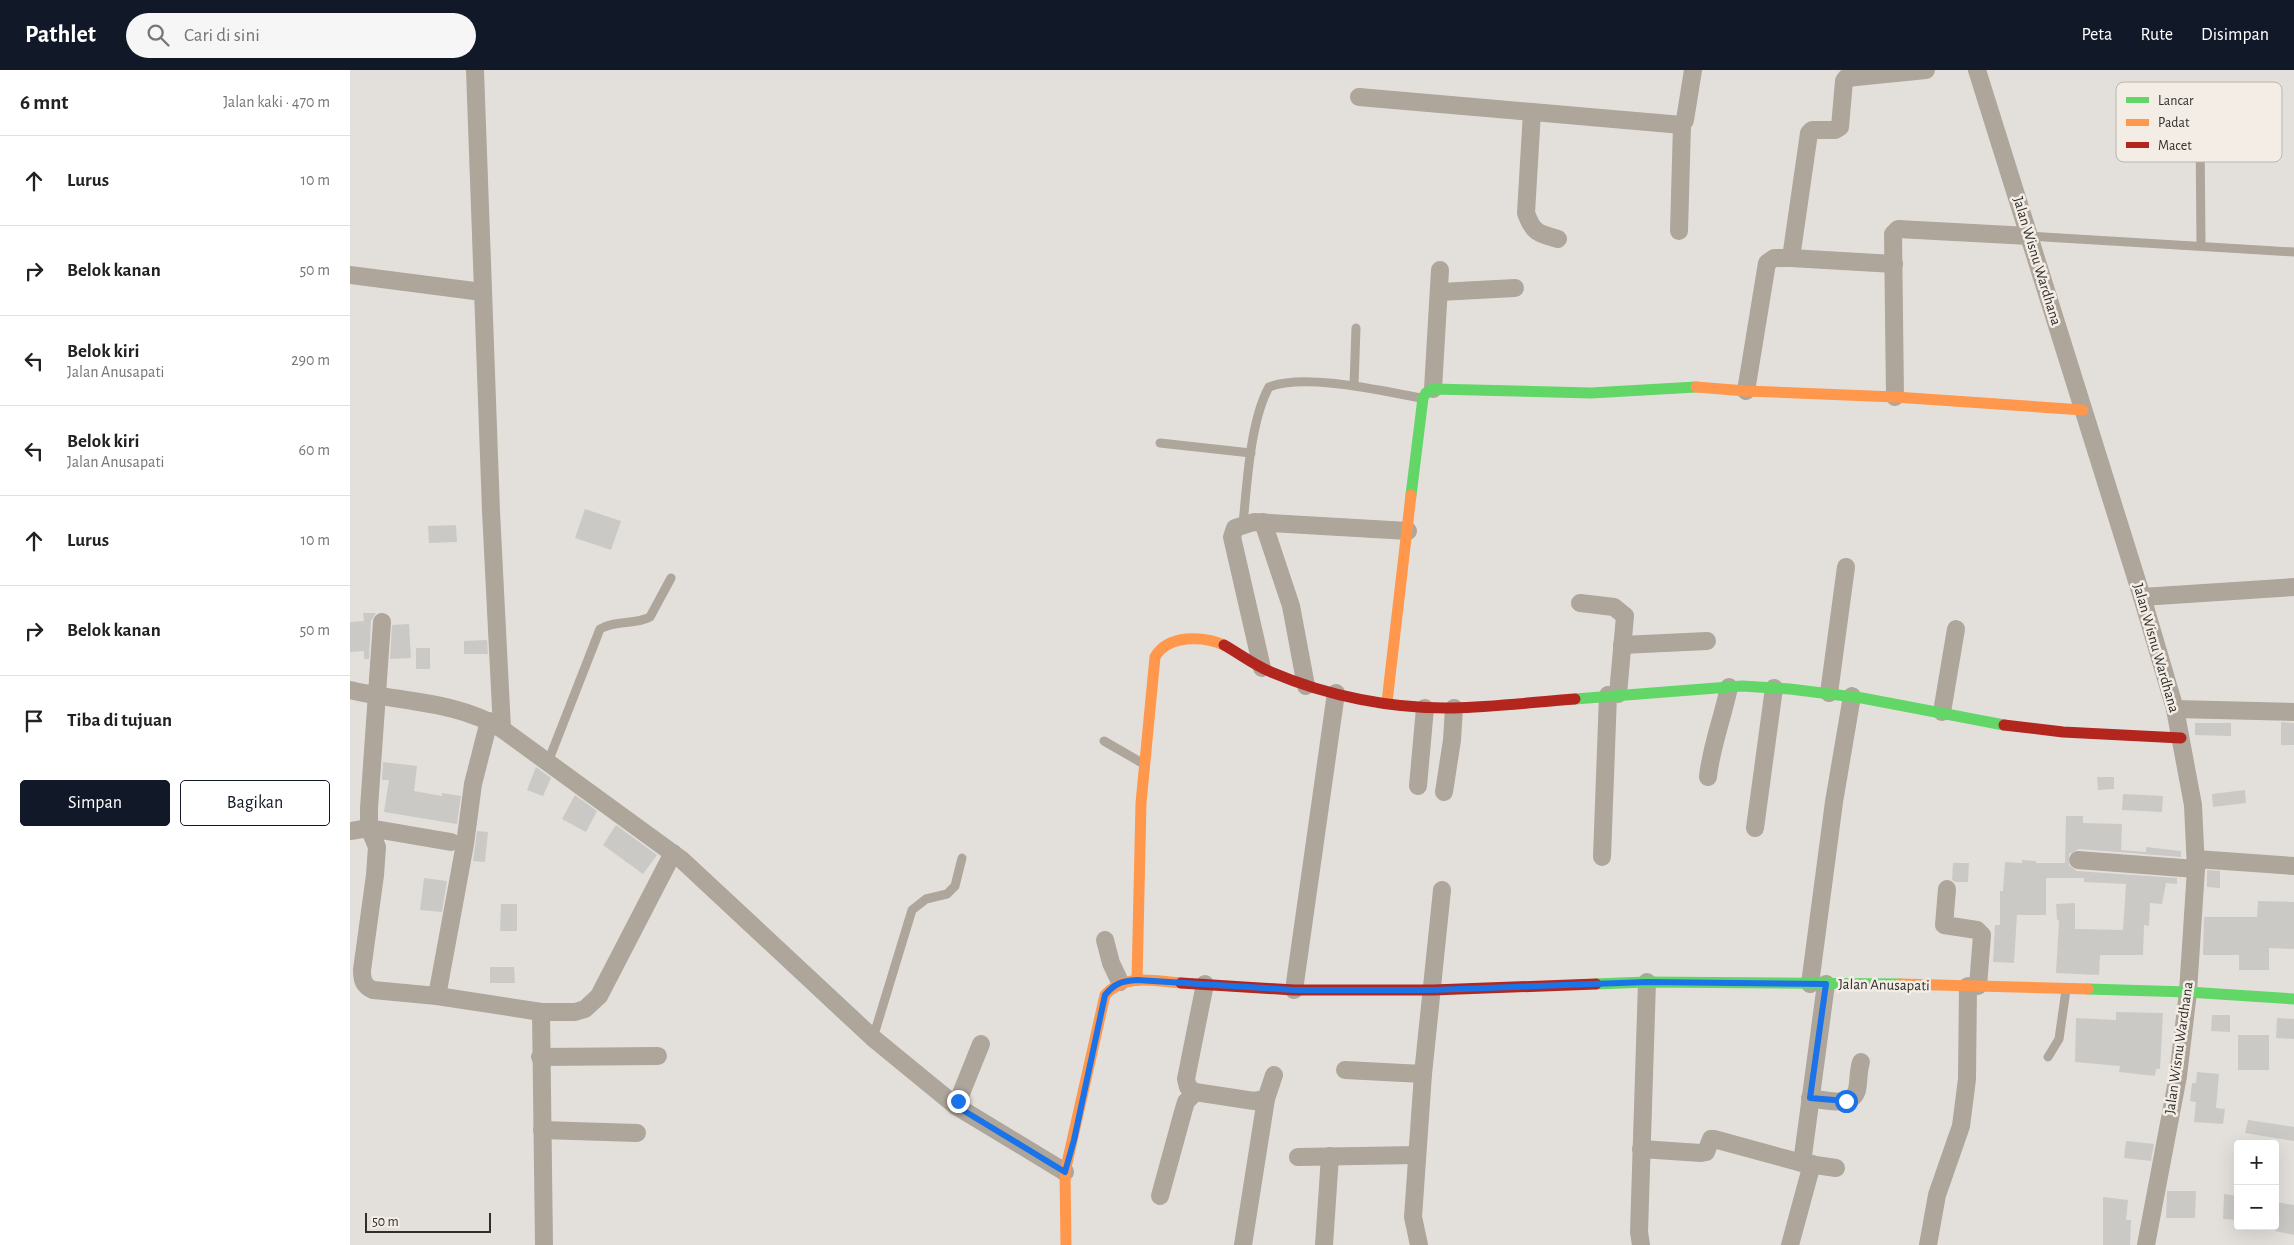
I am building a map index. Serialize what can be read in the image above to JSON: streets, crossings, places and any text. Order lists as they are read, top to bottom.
{
  "streets": {
    "street": ["Jalan Wisnu Wardhana", "Jalan Anusapati"]
  },
  "crossings": [
    ["Jalan Wisnu Wardhana", "Jalan Anusapati"]
  ],
  "legend": ["Lancar", "Padat", "Macet"],
  "scale_bar": "50 m",
  "page": {
    "header": "Pathlet",
    "search": "Cari di sini",
    "nav": ["Peta", "Rute", "Disimpan"],
    "heading": ["6 mnt", "Jalan kaki · 470 m"],
    "list": [
      ["Lurus", "10 m"],
      ["Belok kanan", "50 m"],
      ["Belok kiri", "Jalan Anusapati", "290 m"],
      ["Belok kiri", "Jalan Anusapati", "60 m"],
      ["Lurus", "10 m"],
      ["Belok kanan", "50 m"],
      "Tiba di tujuan"
    ],
    "buttons": ["Simpan", "Bagikan"],
    "map_buttons": ["+", "−"],
    "scale": "50 m"
  }
}
